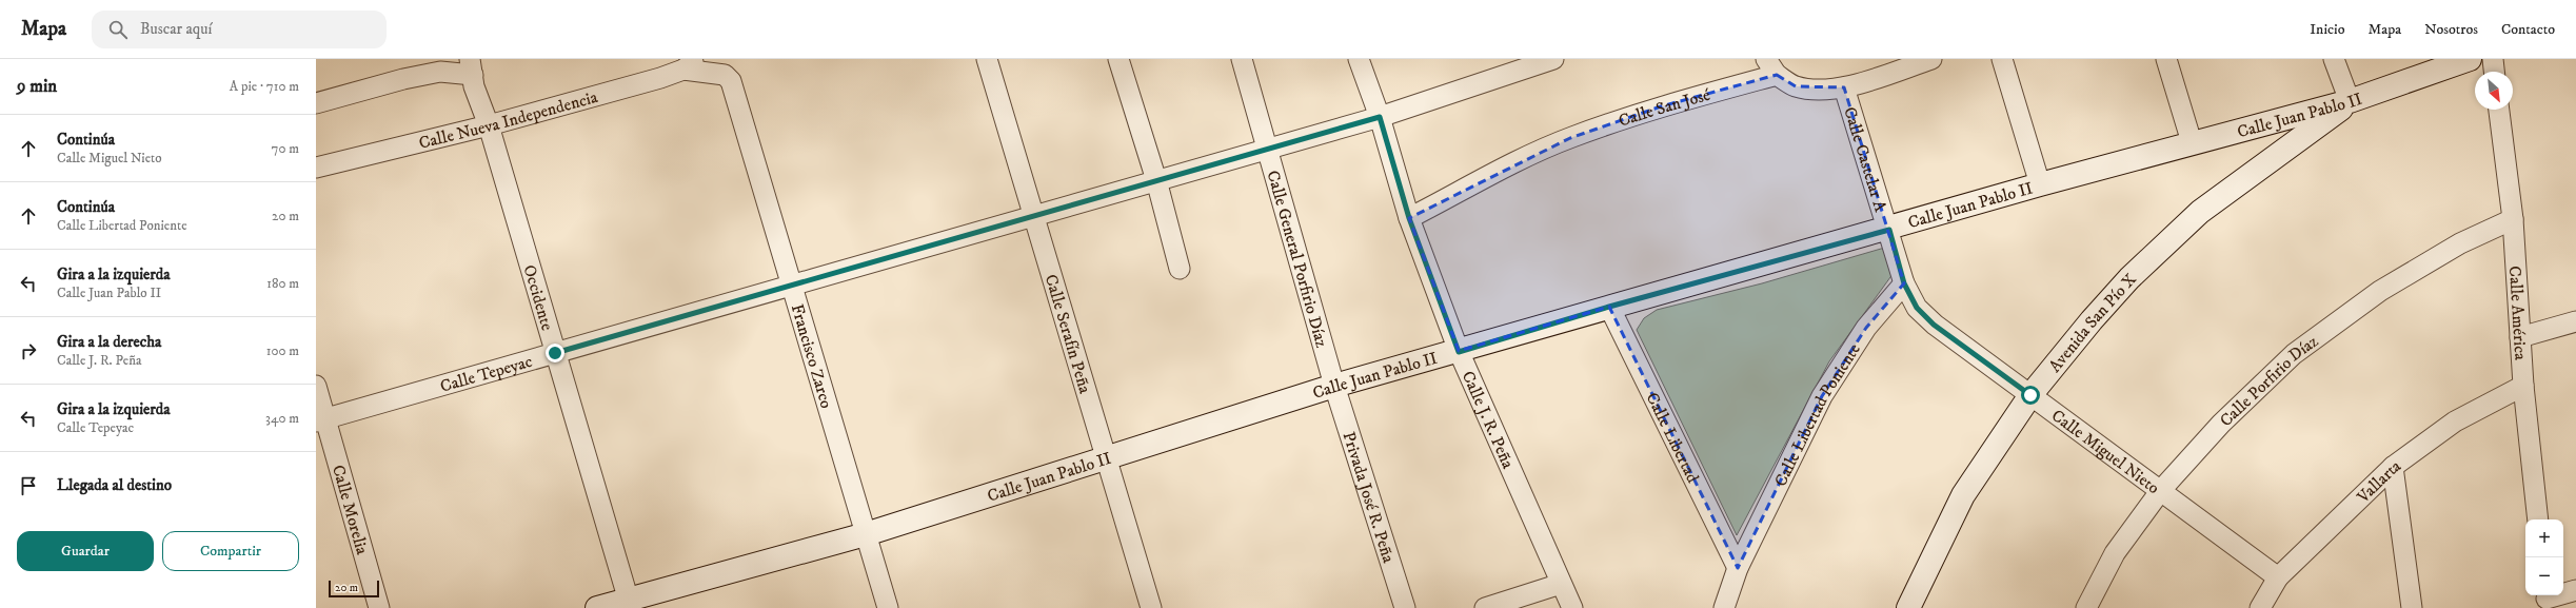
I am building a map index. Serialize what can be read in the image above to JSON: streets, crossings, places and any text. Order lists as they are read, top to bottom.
{
  "streets": {
    "street": [
      "Calle San José",
      "Calle Juan Pablo II",
      "Calle Nueva Independencia",
      "Calle Castelar A",
      "Calle General Porfirio Díaz",
      "Occidente",
      "Calle América",
      "Avenida San Pío X",
      "Calle Serafín Peña",
      "Francisco Zarco",
      "Calle Tepeyac",
      "Calle Porfirio Díaz",
      "Calle Libertad Poniente",
      "Calle J. R. Peña",
      "Calle Libertad",
      "Calle Miguel Nieto",
      "Vallarta",
      "Privada José R. Peña",
      "Calle Morelia"
    ]
  },
  "crossings": [
    ["Calle San José", "Calle Castelar A"],
    ["Calle San José", "Calle J. R. Peña"],
    ["Calle Juan Pablo II", "Calle Castelar A"],
    ["Calle Juan Pablo II", "Calle General Porfirio Díaz"],
    ["Calle Juan Pablo II", "Occidente"],
    ["Calle Juan Pablo II", "Avenida San Pío X"],
    ["Calle Juan Pablo II", "Calle Serafín Peña"],
    ["Calle Juan Pablo II", "Francisco Zarco"],
    ["Calle Juan Pablo II", "Calle J. R. Peña"],
    ["Calle Juan Pablo II", "Calle Libertad"],
    ["Calle Juan Pablo II", "Privada José R. Peña"],
    ["Calle Nueva Independencia", "Occidente"],
    ["Calle Nueva Independencia", "Francisco Zarco"],
    ["Calle General Porfirio Díaz", "Calle Tepeyac"],
    ["Calle General Porfirio Díaz", "Privada José R. Peña"],
    ["Occidente", "Calle Tepeyac"],
    ["Calle América", "Calle Porfirio Díaz"],
    ["Calle América", "Vallarta"],
    ["Avenida San Pío X", "Calle Miguel Nieto"],
    ["Calle Serafín Peña", "Calle Tepeyac"],
    ["Francisco Zarco", "Calle Tepeyac"],
    ["Calle Tepeyac", "Calle J. R. Peña"],
    ["Calle Tepeyac", "Calle Morelia"],
    ["Calle Porfirio Díaz", "Calle Miguel Nieto"],
    ["Calle Libertad Poniente", "Calle Libertad"],
    ["Calle Libertad Poniente", "Calle Miguel Nieto"],
    ["Calle Miguel Nieto", "Vallarta"]
  ],
  "scale_bar": "20 m",
  "north": "bottom right",
  "page": {
    "header": "Mapa",
    "search": "Buscar aquí",
    "nav": [
      "Inicio",
      "Mapa",
      "Nosotros",
      "Contacto"
    ],
    "heading": ["9 min", "A pie · 710 m"],
    "list": [
      ["Continúa", "Calle Miguel Nieto", "70 m"],
      ["Continúa", "Calle Libertad Poniente", "20 m"],
      ["Gira a la izquierda", "Calle Juan Pablo II", "180 m"],
      ["Gira a la derecha", "Calle J. R. Peña", "100 m"],
      ["Gira a la izquierda", "Calle Tepeyac", "340 m"],
      "Llegada al destino"
    ],
    "buttons": ["Guardar", "Compartir"],
    "map_buttons": ["+", "−"],
    "scale": "20 m"
  }
}
